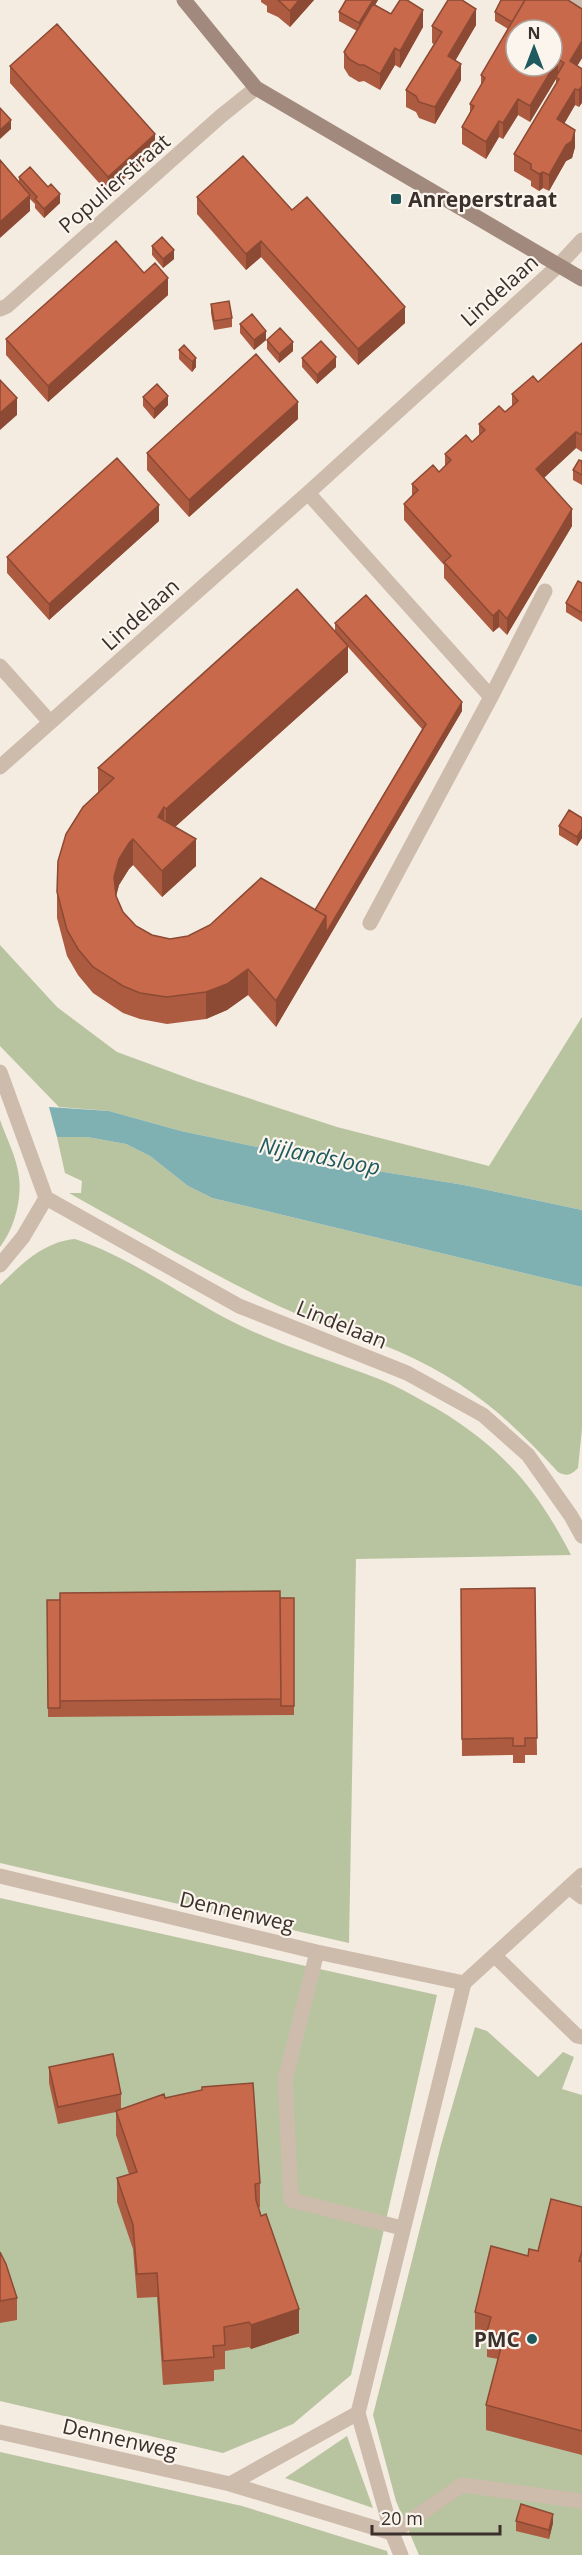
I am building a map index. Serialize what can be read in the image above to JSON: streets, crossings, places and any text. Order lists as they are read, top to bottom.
{
  "streets": {
    "street": ["Populierstraat", "Lindelaan", "Dennenweg"]
  },
  "water": ["Nijlandsloop"],
  "places": {
    "transit": ["Anreperstraat"],
    "other": ["PMC"]
  },
  "scale_bar": "20 m",
  "north": "top"
}
